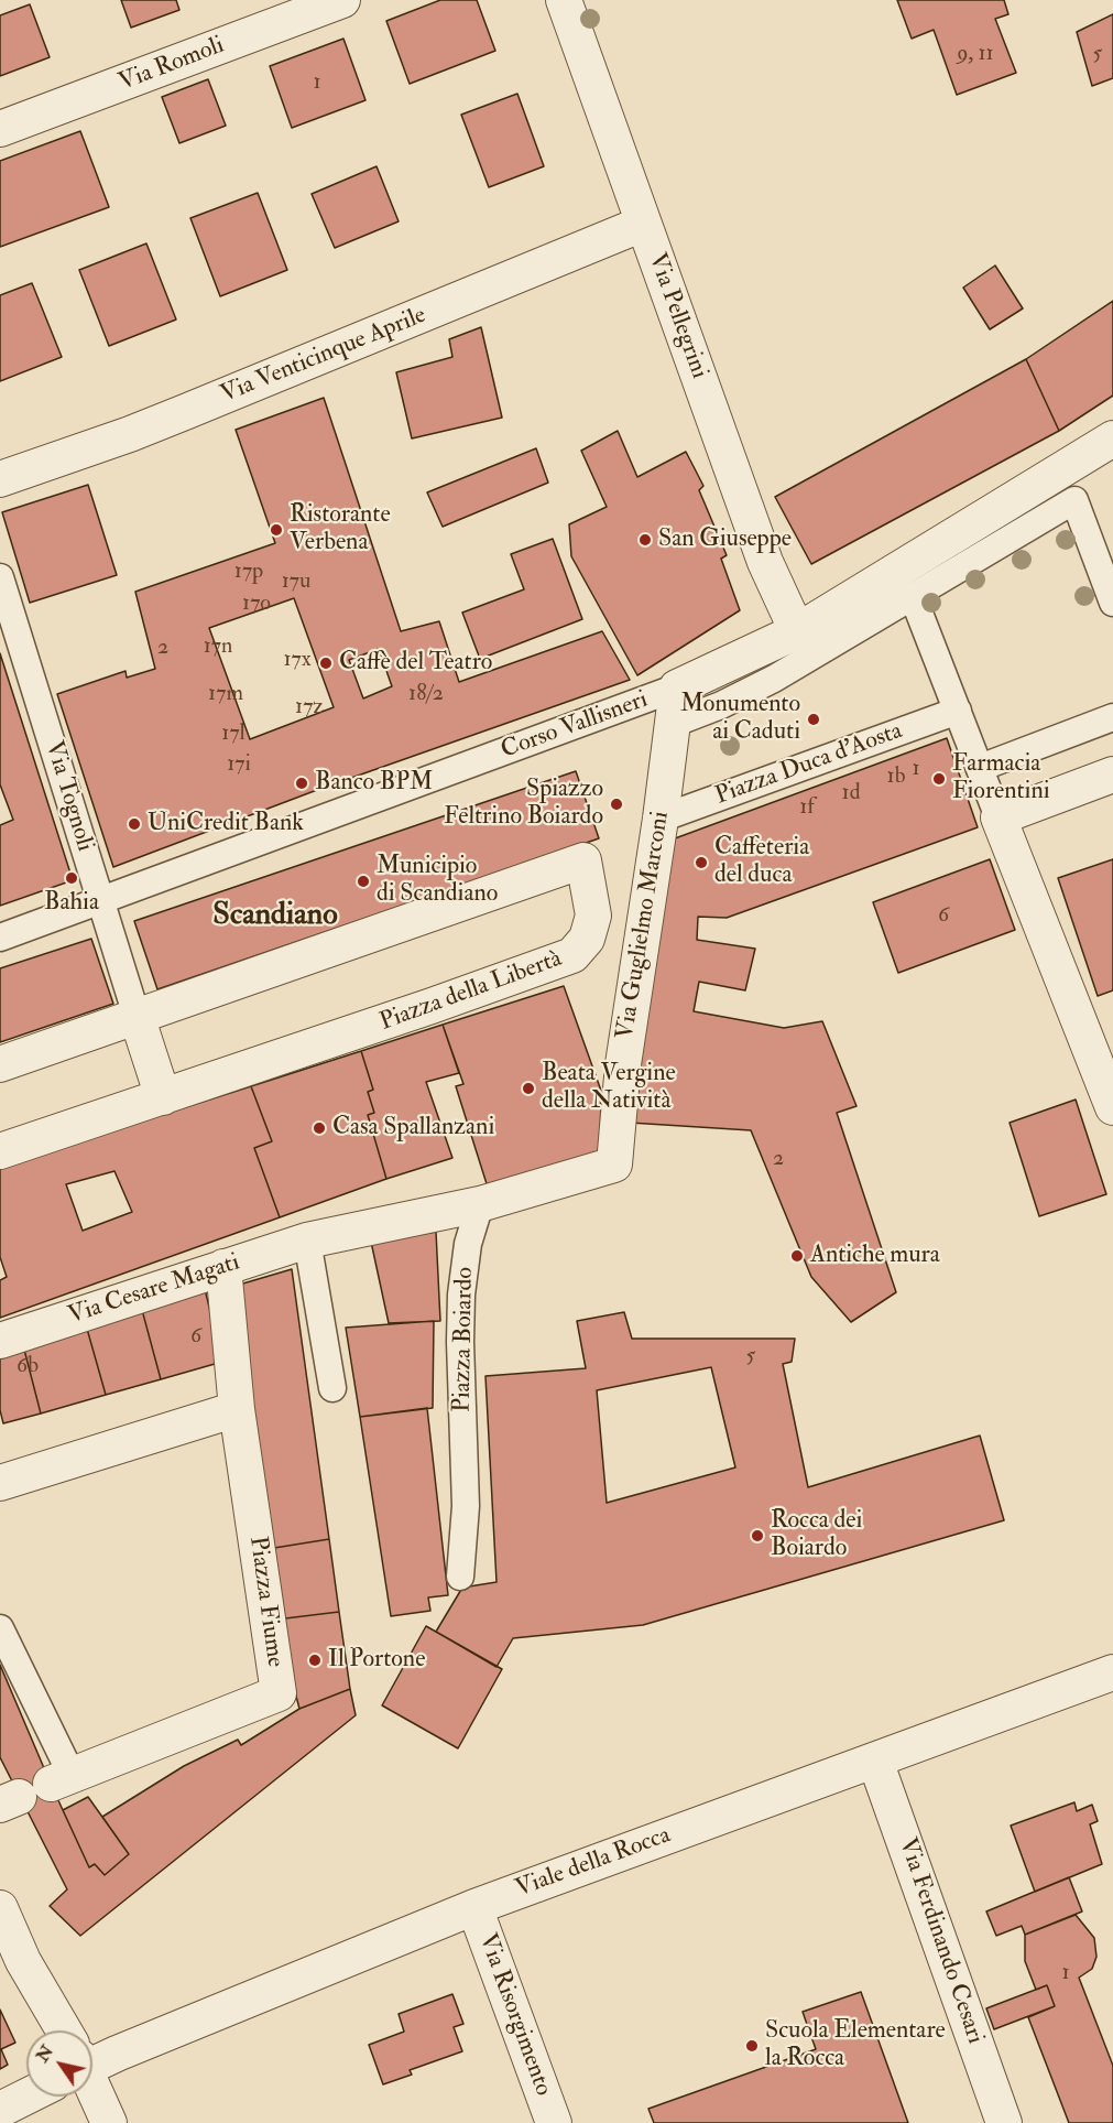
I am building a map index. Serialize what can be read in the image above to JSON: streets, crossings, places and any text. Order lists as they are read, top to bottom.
{
  "streets": {
    "street": [
      "Via Romoli",
      "Via Pellegrini",
      "Via Venticinque Aprile",
      "Corso Vallisneri",
      "Piazza Duca d'Aosta",
      "Via Tognoli",
      "Via Guglielmo Marconi",
      "Piazza della Libertà",
      "Via Cesare Magati",
      "Piazza Boiardo",
      "Piazza Fiume",
      "Viale della Rocca",
      "Via Ferdinando Cesari",
      "Via Risorgimento"
    ]
  },
  "crossings": [
    ["Via Pellegrini", "Via Venticinque Aprile"],
    ["Via Pellegrini", "Corso Vallisneri"],
    ["Corso Vallisneri", "Via Tognoli"],
    ["Corso Vallisneri", "Via Guglielmo Marconi"],
    ["Piazza Duca d'Aosta", "Via Guglielmo Marconi"],
    ["Via Tognoli", "Piazza della Libertà"],
    ["Via Guglielmo Marconi", "Via Cesare Magati"],
    ["Via Guglielmo Marconi", "Piazza Boiardo"],
    ["Via Cesare Magati", "Piazza Boiardo"],
    ["Via Cesare Magati", "Piazza Fiume"],
    ["Viale della Rocca", "Via Ferdinando Cesari"],
    ["Viale della Rocca", "Via Risorgimento"]
  ],
  "districts": ["Scandiano"],
  "places": [
    "Ristorante Verbena",
    "San Giuseppe",
    "Caffè del Teatro",
    "Monumento ai Caduti",
    "Farmacia Fiorentini",
    "Banco BPM",
    "Spiazzo Feltrino Boiardo",
    "UniCredit Bank",
    "Caffeteria del duca",
    "Bahia",
    "Municipio di Scandiano",
    "Beata Vergine della Natività",
    "Casa Spallanzani",
    "Antiche mura",
    "Rocca dei Boiardo",
    "Il Portone",
    "Scuola Elementare la Rocca"
  ],
  "house_numbers": [
    "9, 11",
    "5",
    "1",
    "17p",
    "17u",
    "17o",
    "17n",
    "2",
    "17x",
    "17m",
    "18/2",
    "17z",
    "17l",
    "17i",
    "1",
    "1b",
    "1d",
    "1f",
    "6",
    "2",
    "6",
    "5",
    "6b",
    "1"
  ],
  "north": "top left"
}
